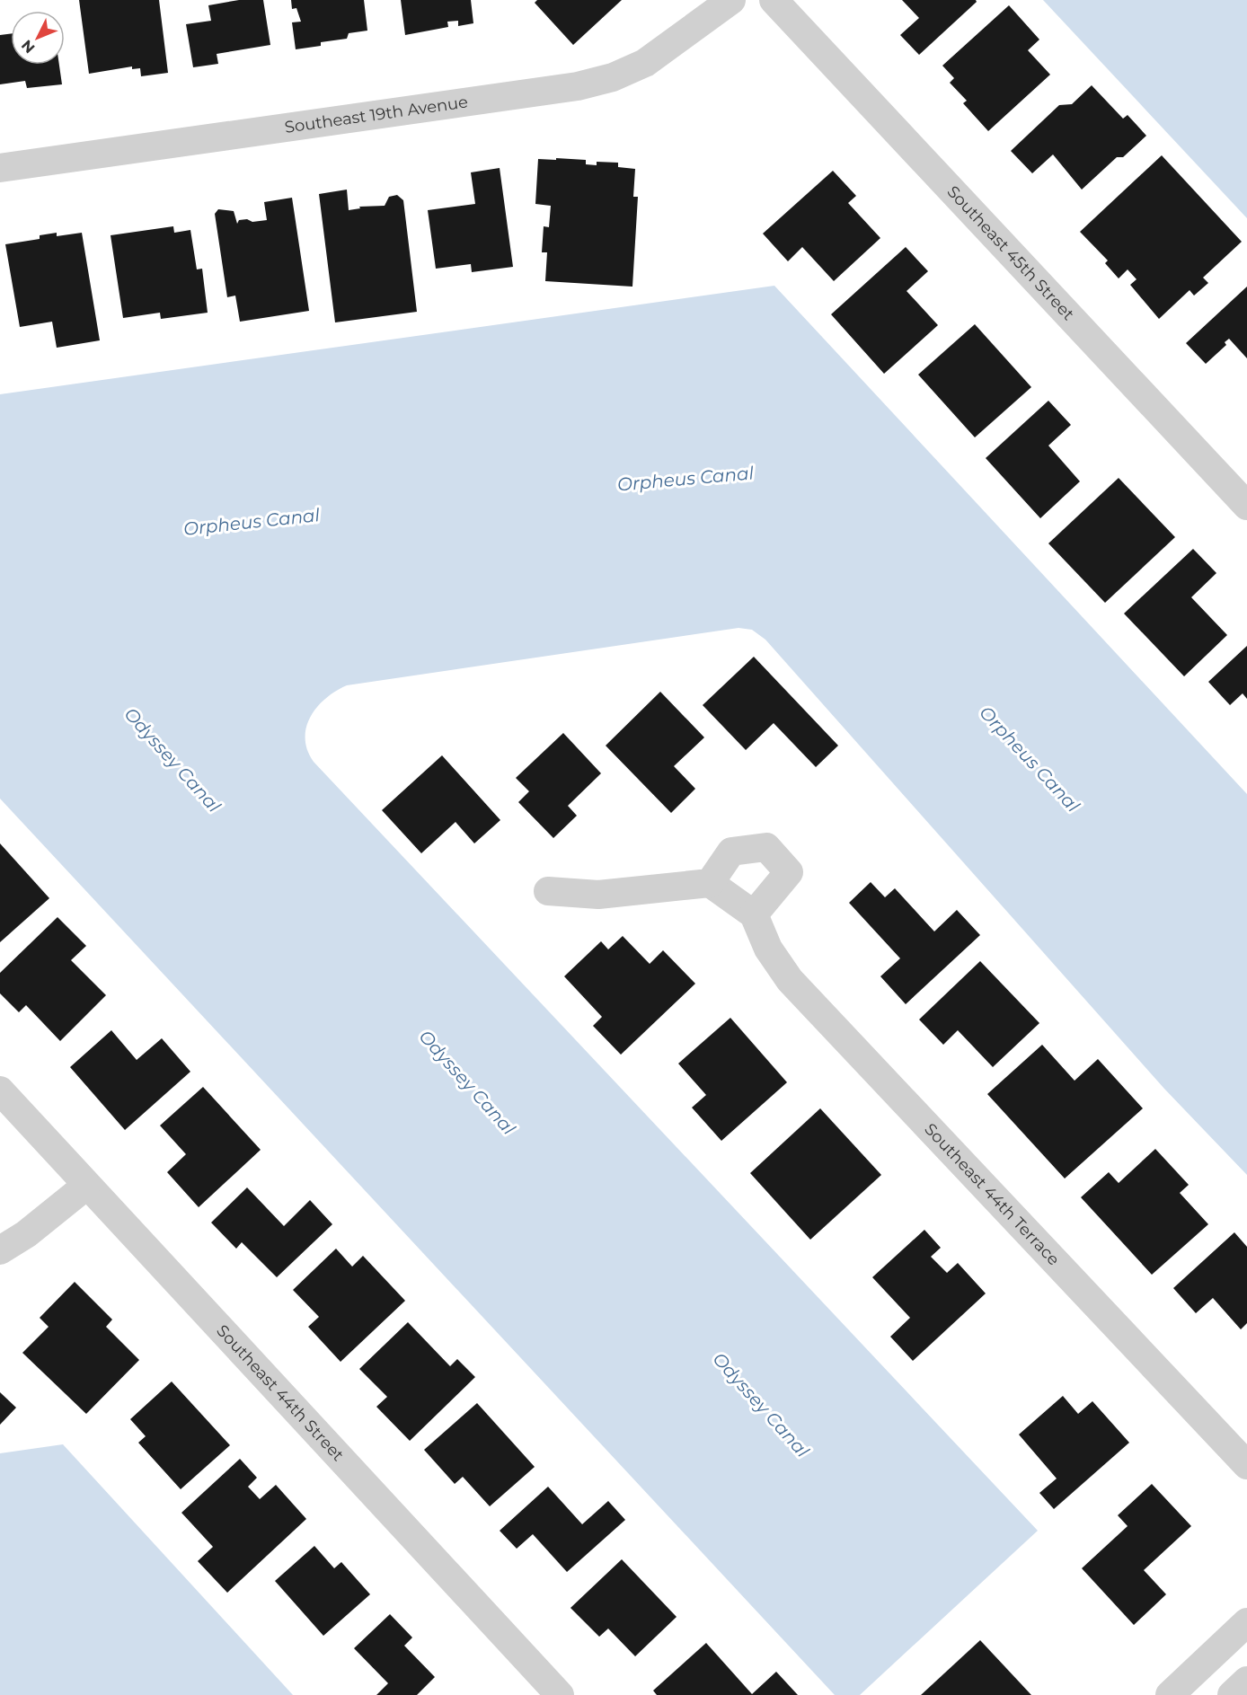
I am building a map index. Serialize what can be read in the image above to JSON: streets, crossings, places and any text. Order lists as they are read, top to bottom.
{
  "streets": {
    "street": [
      "Southeast 19th Avenue",
      "Southeast 45th Street",
      "Southeast 44th Terrace",
      "Southeast 44th Street"
    ]
  },
  "water": ["Orpheus Canal", "Odyssey Canal"],
  "north": "bottom left"
}
